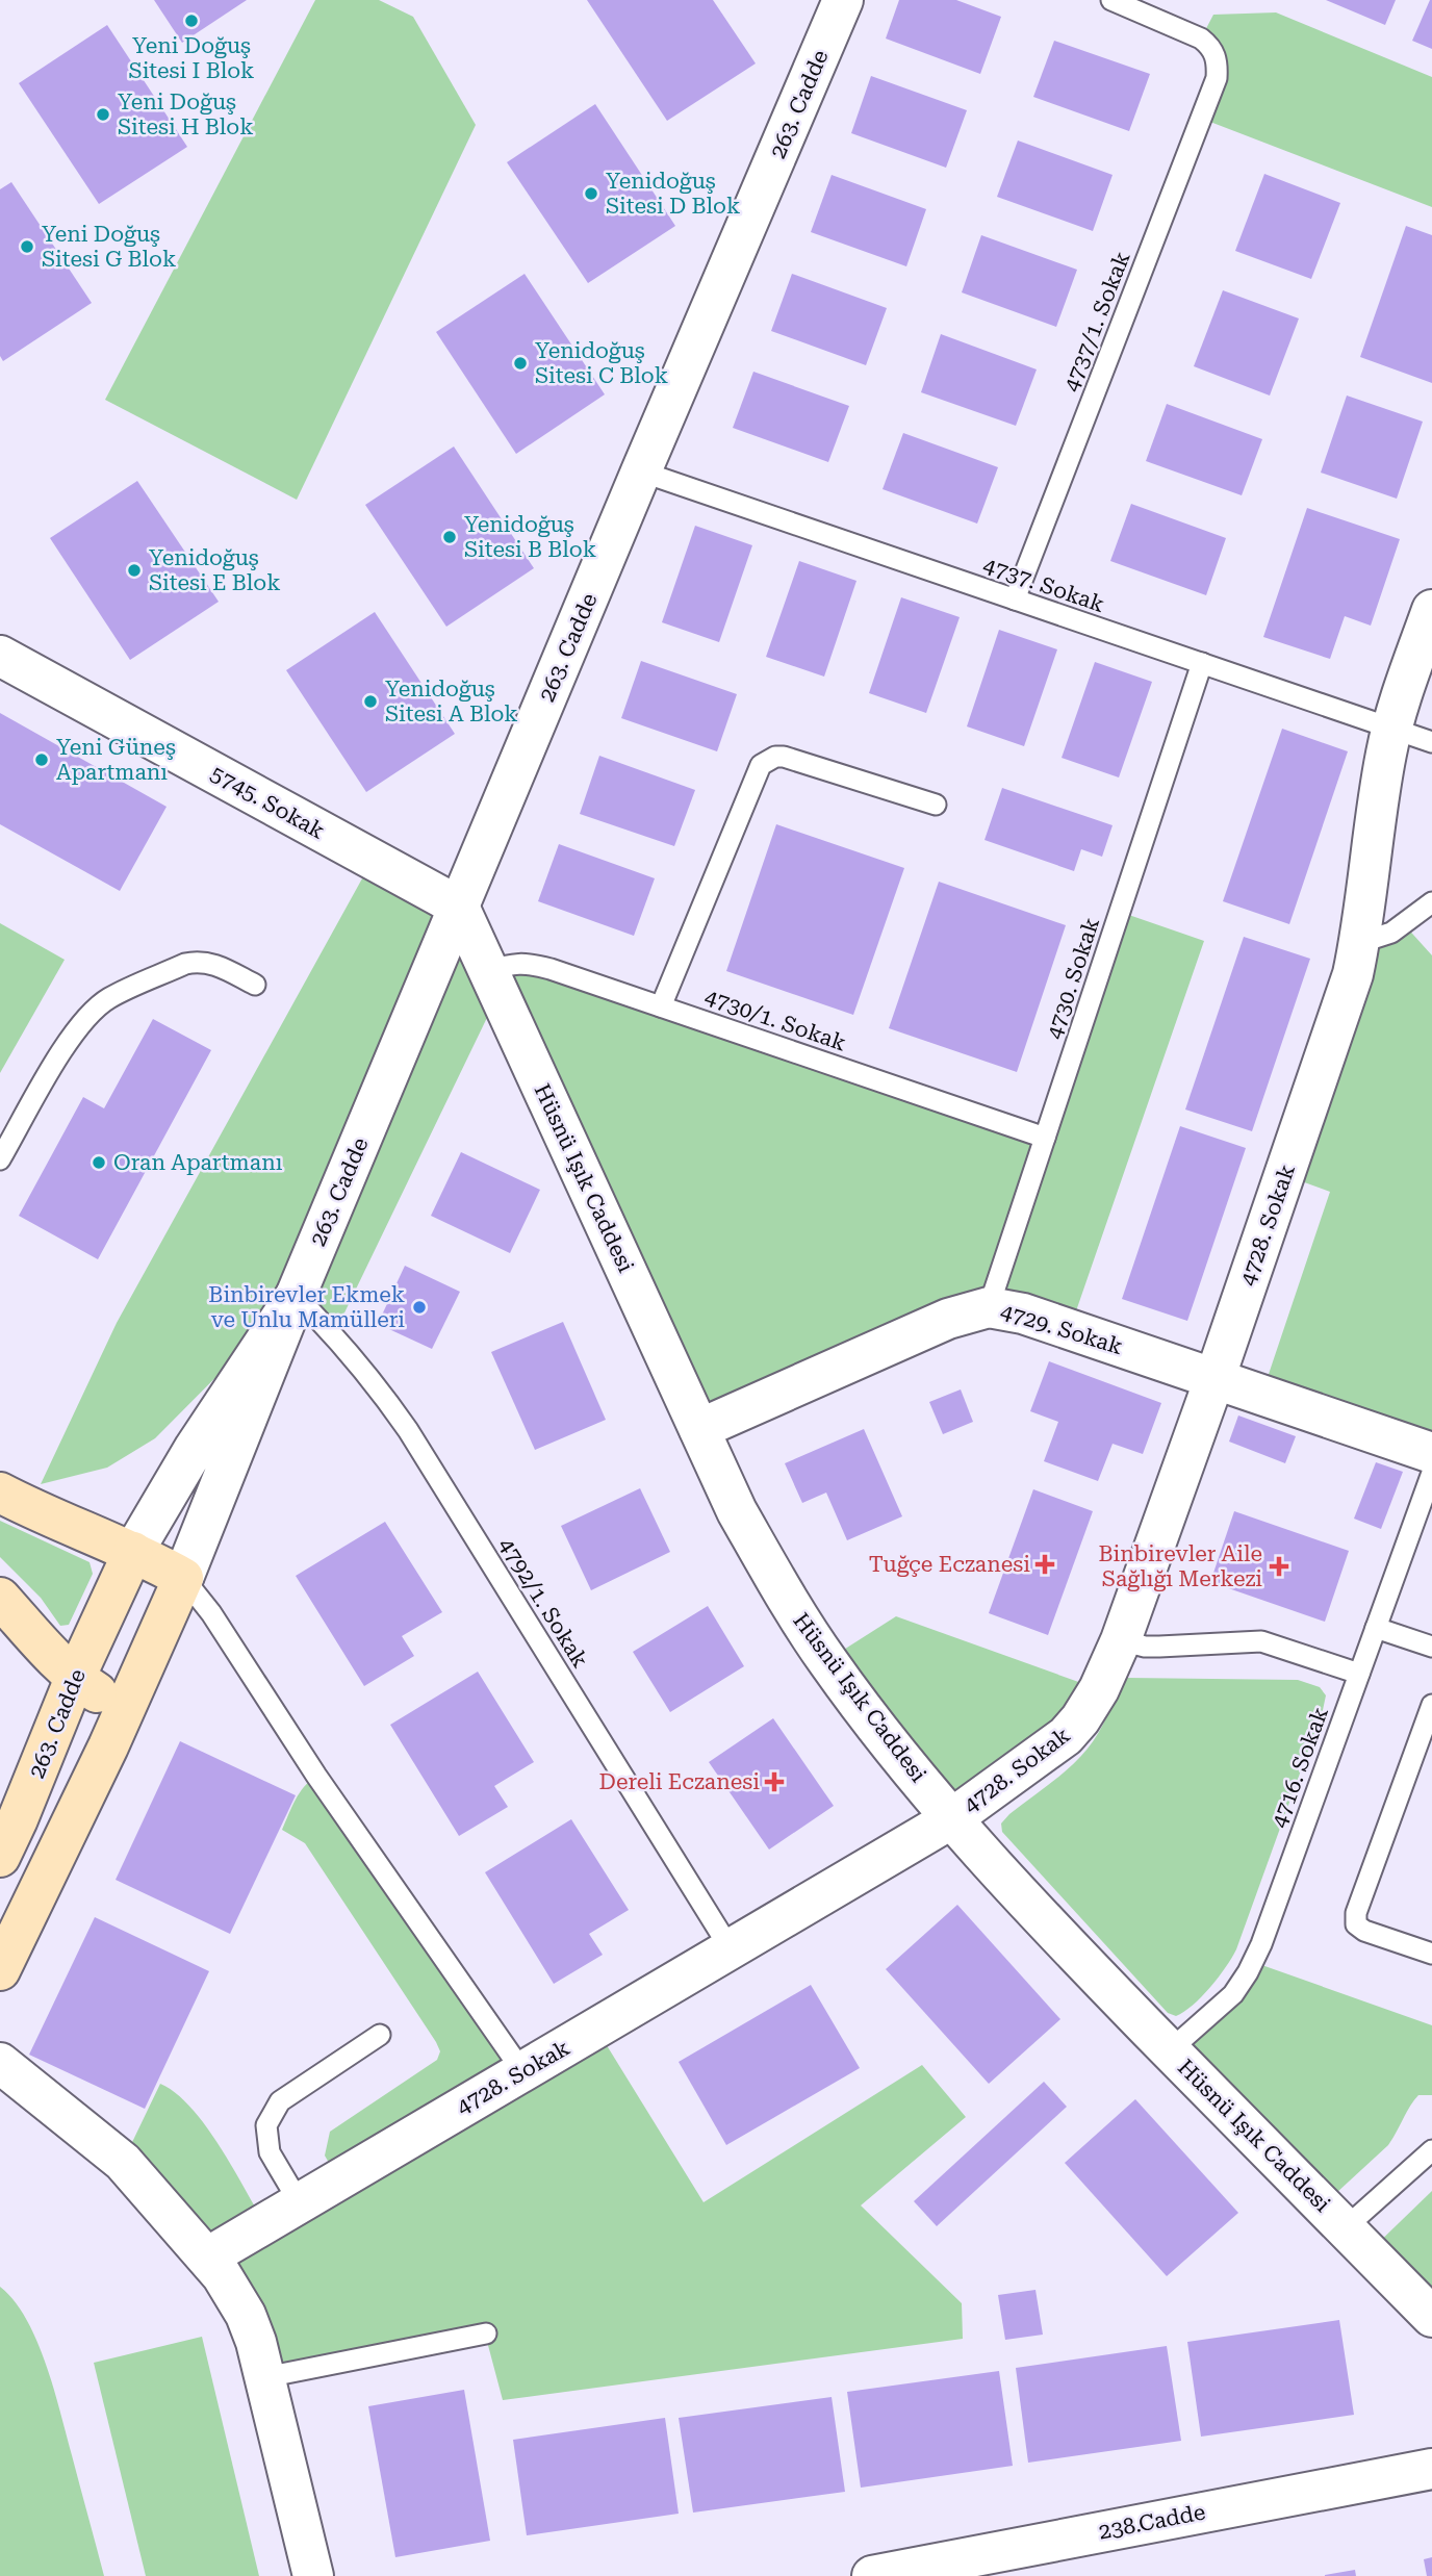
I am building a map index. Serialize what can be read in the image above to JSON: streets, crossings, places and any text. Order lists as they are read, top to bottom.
{
  "streets": {
    "main road": ["263. Cadde"],
    "street": [
      "5745. Sokak",
      "Hüsnü Işık Caddesi",
      "4728. Sokak",
      "4729. Sokak",
      "238.Cadde"
    ],
    "lane": [
      "4737/1. Sokak",
      "4737. Sokak",
      "4730. Sokak",
      "4730/1. Sokak",
      "4792/1. Sokak",
      "4716. Sokak"
    ]
  },
  "crossings": [
    ["263. Cadde", "4737. Sokak"],
    ["263. Cadde", "5745. Sokak"],
    ["263. Cadde", "Hüsnü Işık Caddesi"],
    ["263. Cadde", "4792/1. Sokak"],
    ["4737/1. Sokak", "4737. Sokak"],
    ["4737. Sokak", "4730. Sokak"],
    ["4737. Sokak", "4728. Sokak"],
    ["5745. Sokak", "Hüsnü Işık Caddesi"],
    ["4730. Sokak", "4730/1. Sokak"],
    ["4730. Sokak", "4729. Sokak"],
    ["4730/1. Sokak", "Hüsnü Işık Caddesi"],
    ["Hüsnü Işık Caddesi", "4728. Sokak"],
    ["Hüsnü Işık Caddesi", "4729. Sokak"],
    ["Hüsnü Işık Caddesi", "4716. Sokak"],
    ["4728. Sokak", "4729. Sokak"],
    ["4728. Sokak", "4792/1. Sokak"]
  ],
  "places": {
    "other": [
      "Yeni Doğuş Sitesi I Blok",
      "Yeni Doğuş Sitesi H Blok",
      "Yenidoğuş Sitesi D Blok",
      "Yeni Doğuş Sitesi G Blok",
      "Yenidoğuş Sitesi C Blok",
      "Yenidoğuş Sitesi B Blok",
      "Yenidoğuş Sitesi E Blok",
      "Yenidoğuş Sitesi A Blok",
      "Yeni Güneş Apartmanı",
      "Oran Apartmanı",
      "Binbirevler Ekmek ve Unlu Mamülleri"
    ],
    "health": ["Tuğçe Eczanesi", "Binbirevler Aile Sağlığı Merkezi", "Dereli Eczanesi"]
  }
}
